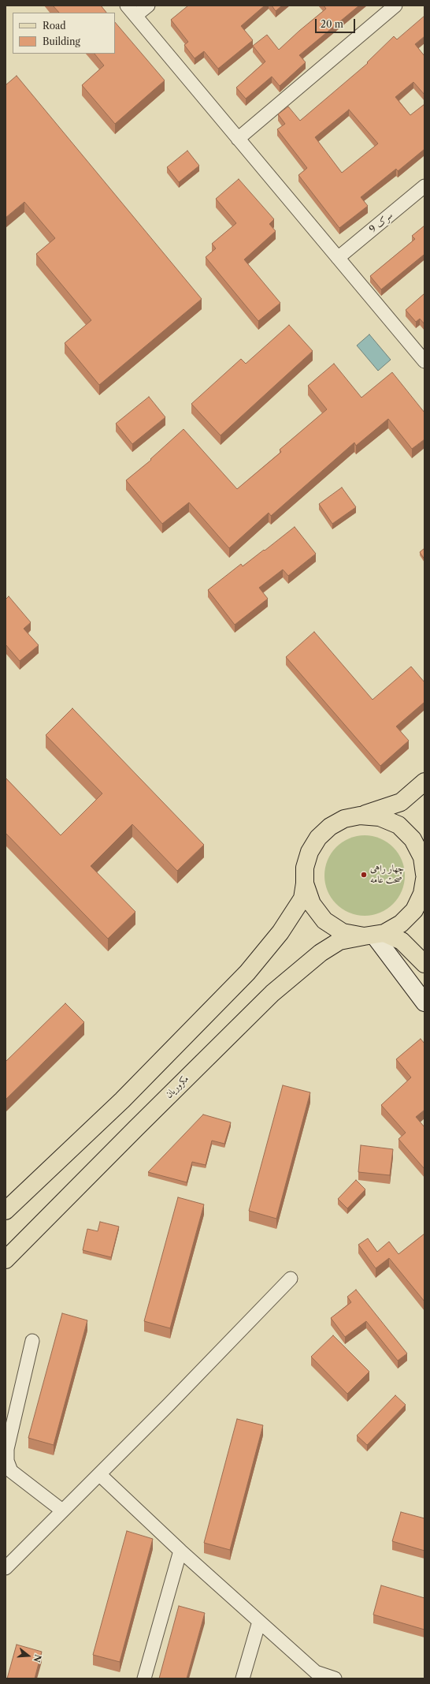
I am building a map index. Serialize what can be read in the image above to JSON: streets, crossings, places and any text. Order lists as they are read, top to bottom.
{
  "streets": {
    "main road": ["مکروریان"],
    "street": ["سرک 9"]
  },
  "places": ["چهار راهی صحت عامه"],
  "legend": ["Road", "Building"],
  "scale_bar": "20 m",
  "north": "right"
}
